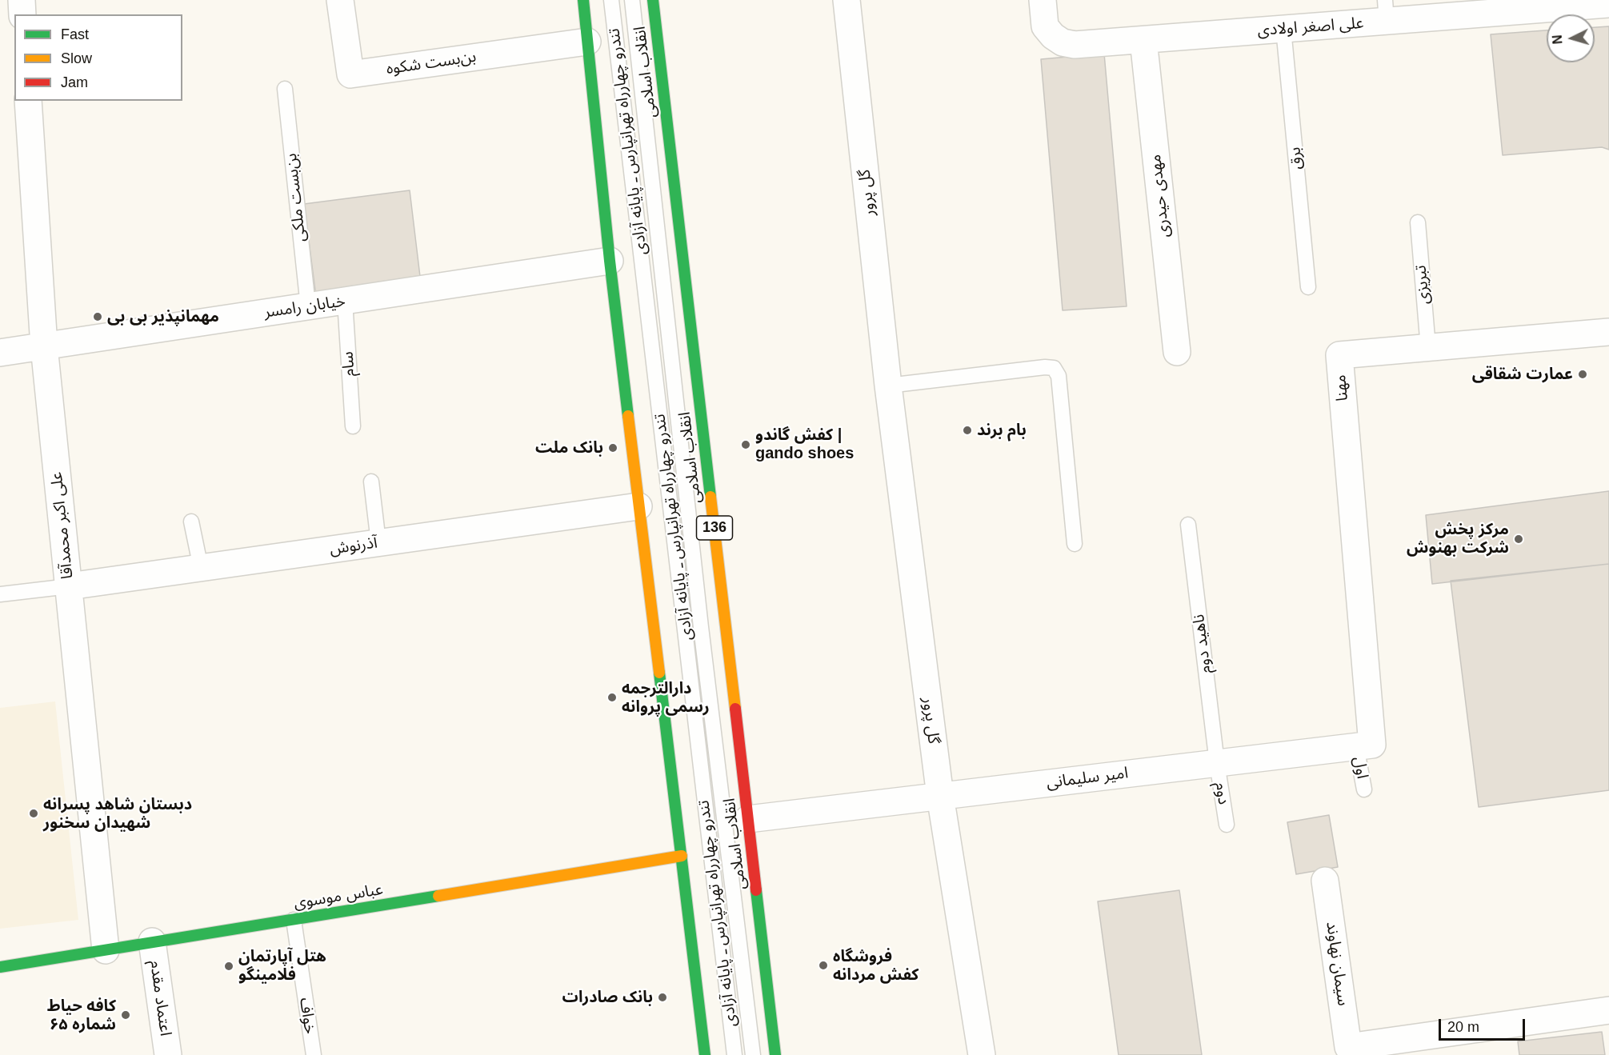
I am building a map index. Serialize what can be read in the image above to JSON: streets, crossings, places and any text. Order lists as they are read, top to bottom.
{
  "streets": {
    "main road": ["انقلاب اسلامی", "136", "عباس موسوی"],
    "street": [
      "علی اصغر اولادی",
      "بن‌بست شکوه",
      "گل پرور",
      "مهدی حیدری",
      "خیابان رامسر",
      "مهنا",
      "علی اکبر محمدآقا",
      "آذرنوش",
      "امیر سلیمانی",
      "سیمان نهاوند",
      "اعتماد مقدم"
    ],
    "lane": [
      "تندرو چهارراه تهرانپارس ـ پایانه آزادی",
      "برق",
      "بن‌بست ملکی",
      "تبریزی",
      "سام",
      "ناهید دوم",
      "اول",
      "دوم",
      "خواف"
    ]
  },
  "crossings": [
    ["علی اصغر اولادی", "برق"],
    ["علی اصغر اولادی", "مهدی حیدری"],
    ["انقلاب اسلامی", "امیر سلیمانی"],
    ["گل پرور", "امیر سلیمانی"],
    ["بن‌بست ملکی", "خیابان رامسر"],
    ["تبریزی", "مهنا"],
    ["خیابان رامسر", "سام"],
    ["خیابان رامسر", "علی اکبر محمدآقا"],
    ["مهنا", "امیر سلیمانی"],
    ["علی اکبر محمدآقا", "آذرنوش"],
    ["علی اکبر محمدآقا", "عباس موسوی"],
    ["ناهید دوم", "امیر سلیمانی"],
    ["ناهید دوم", "دوم"],
    ["اول", "امیر سلیمانی"],
    ["امیر سلیمانی", "دوم"],
    ["عباس موسوی", "اعتماد مقدم"],
    ["عباس موسوی", "خواف"]
  ],
  "places": [
    "مهمانپذیر بی بی",
    "عمارت شقاقی",
    "بام برند",
    "کفش گاندو | gando shoes",
    "بانک ملت",
    "مرکز پخش شرکت بهنوش",
    "دارالترجمه رسمی پروانه",
    "دبستان شاهد پسرانه شهیدان سخنور",
    "فروشگاه کفش مردانه",
    "هتل آپارتمان فلامینگو",
    "بانک صادرات",
    "کافه حياط شماره ۶۵"
  ],
  "legend": ["Fast", "Slow", "Jam"],
  "scale_bar": "20 m",
  "north": "left"
}
